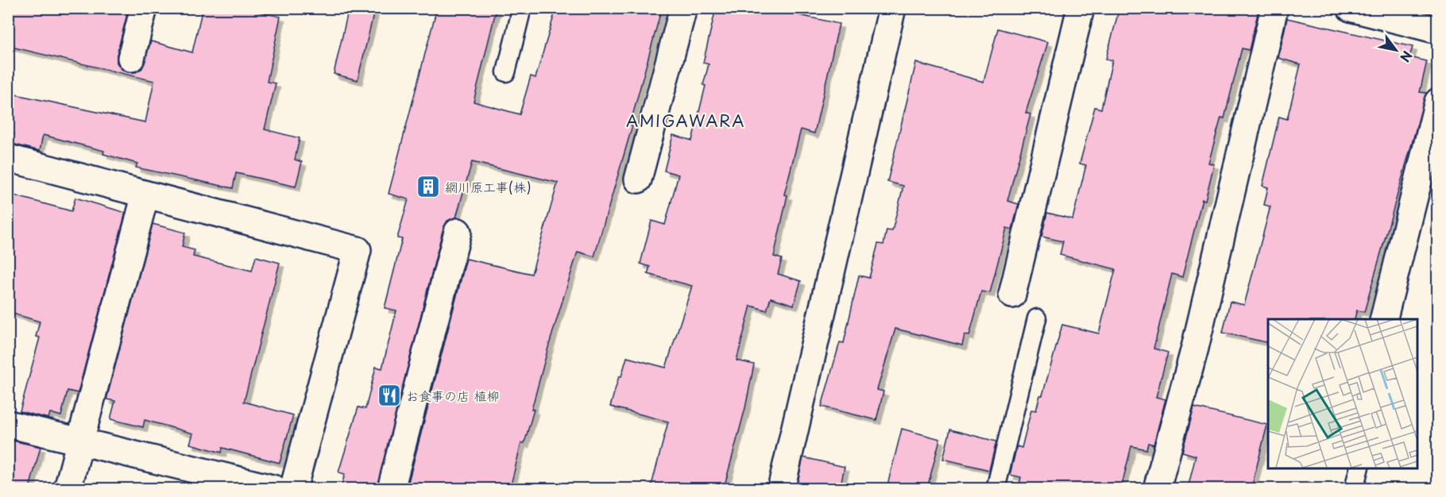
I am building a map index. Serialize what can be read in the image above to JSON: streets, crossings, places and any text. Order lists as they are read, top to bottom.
{
  "districts": ["AMIGAWARA"],
  "places": {
    "building": ["網川原工事(株)"],
    "restaurant": ["お食事の店 植柳"]
  },
  "north": "bottom right"
}
